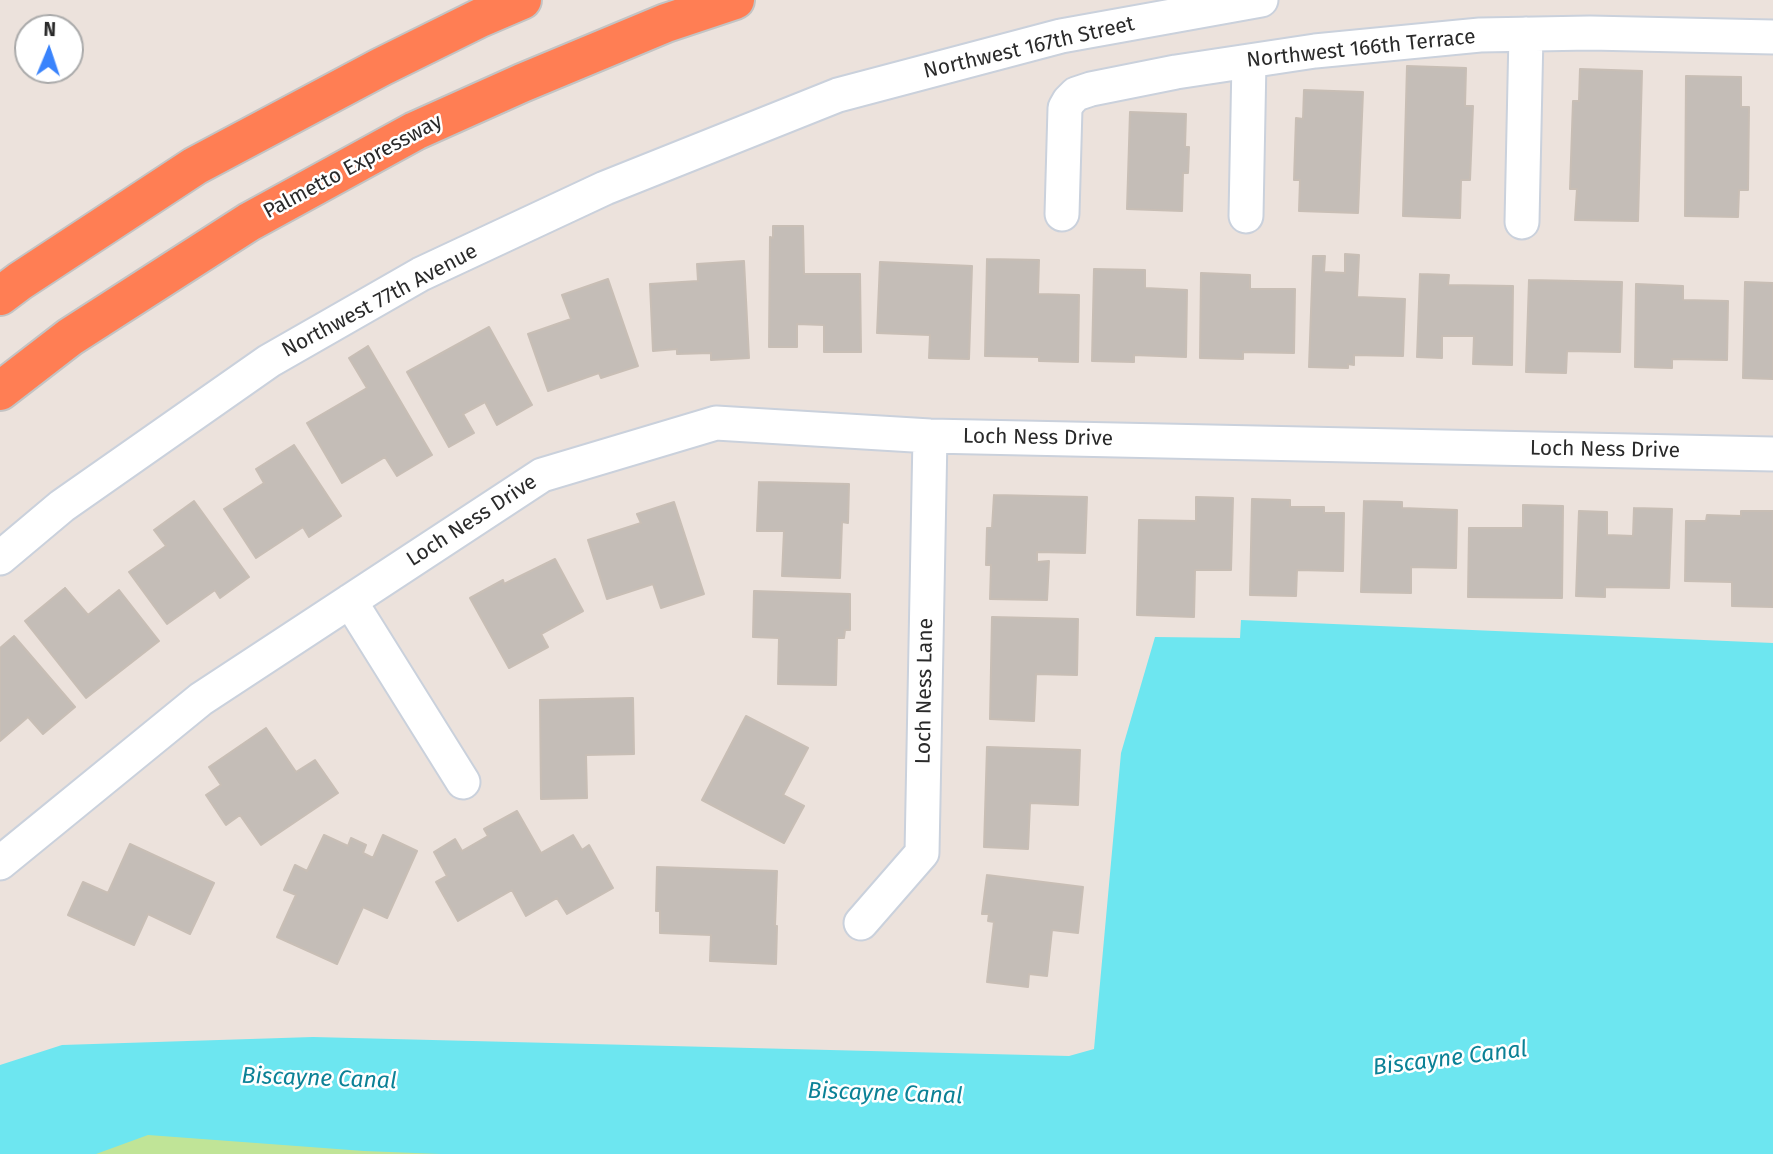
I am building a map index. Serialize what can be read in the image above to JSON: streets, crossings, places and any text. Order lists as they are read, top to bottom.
{
  "streets": {
    "highway": ["Palmetto Expressway"],
    "street": [
      "Northwest 167th Street",
      "Northwest 166th Terrace",
      "Northwest 77th Avenue",
      "Loch Ness Drive",
      "Loch Ness Lane"
    ]
  },
  "crossings": [
    ["Northwest 167th Street", "Northwest 77th Avenue"],
    ["Loch Ness Drive", "Loch Ness Lane"]
  ],
  "water": ["Biscayne Canal"],
  "north": "top"
}
